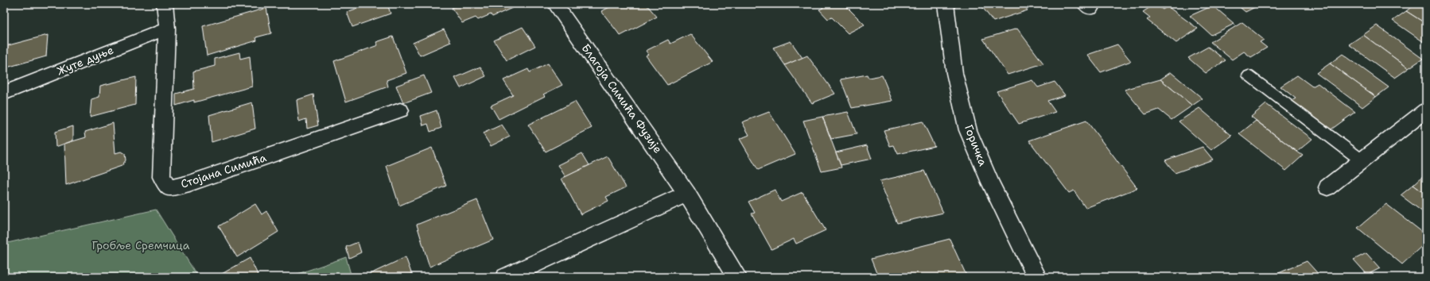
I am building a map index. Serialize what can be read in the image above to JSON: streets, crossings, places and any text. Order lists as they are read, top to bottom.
{
  "streets": {
    "street": [
      "Жуте дуње",
      "Благоја Симића Фузије",
      "Горичка",
      "Стојана Симића"
    ]
  },
  "crossings": [
    ["Жуте дуње", "Стојана Симића"]
  ],
  "parks": ["Гробље Сремчица"]
}
